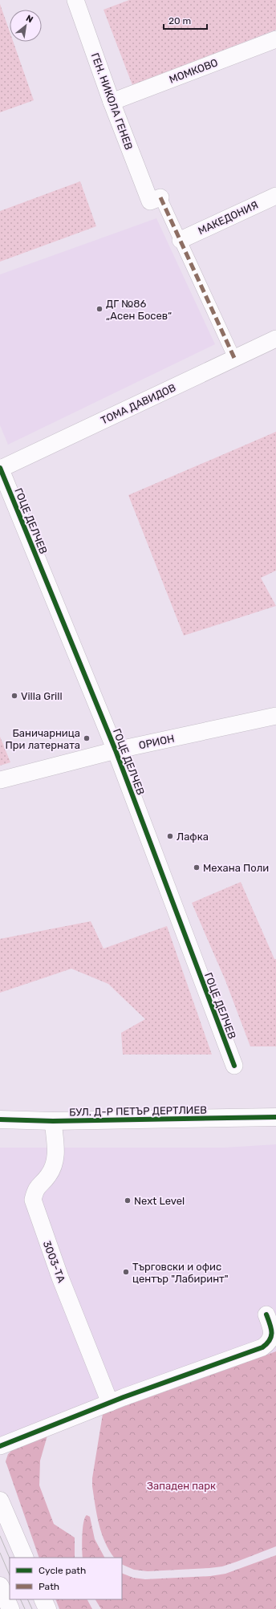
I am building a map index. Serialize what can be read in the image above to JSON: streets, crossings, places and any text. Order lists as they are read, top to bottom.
{
  "streets": {
    "main road": ["БУЛ. Д-Р ПЕТЪР ДЕРТЛИЕВ"],
    "street": [
      "МОМКОВО",
      "ГЕН. НИКОЛА ГЕНЕВ",
      "МАКЕДОНИЯ",
      "ТОМА ДАВИДОВ",
      "ГОЦЕ ДЕЛЧЕВ",
      "ОРИОН",
      "3003-ТА"
    ]
  },
  "crossings": [
    ["МОМКОВО", "ГЕН. НИКОЛА ГЕНЕВ"],
    ["ГЕН. НИКОЛА ГЕНЕВ", "МАКЕДОНИЯ"],
    ["ГЕН. НИКОЛА ГЕНЕВ", "ТОМА ДАВИДОВ"],
    ["ТОМА ДАВИДОВ", "ГОЦЕ ДЕЛЧЕВ"],
    ["ГОЦЕ ДЕЛЧЕВ", "ОРИОН"],
    ["БУЛ. Д-Р ПЕТЪР ДЕРТЛИЕВ", "3003-ТА"]
  ],
  "parks": ["Западен парк"],
  "places": [
    "ДГ №86 „Асен Босев“",
    "Villa Grill",
    "Баничарница При латерната",
    "Лафка",
    "Механа Поли",
    "Next Level",
    "Търговски и офис център \"Лабиринт\""
  ],
  "legend": ["Cycle path", "Path"],
  "scale_bar": "20 m",
  "north": "top right"
}
